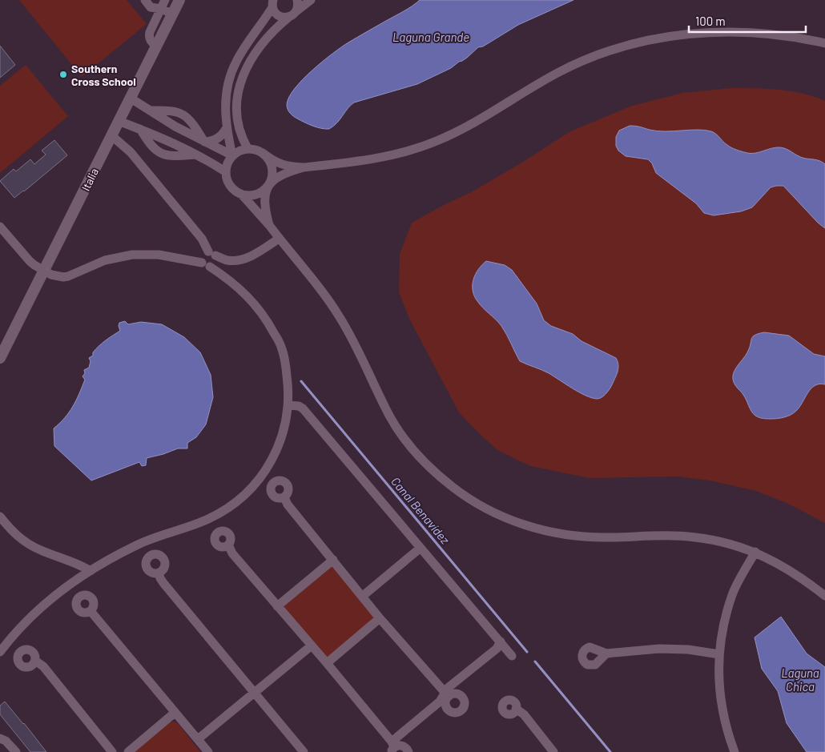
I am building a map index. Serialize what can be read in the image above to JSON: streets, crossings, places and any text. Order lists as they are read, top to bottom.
{
  "streets": {
    "street": ["Italia"]
  },
  "water": ["Laguna Grande", "Canal Benavídez", "Laguna Chica"],
  "places": ["Southern Cross School"],
  "scale_bar": "100 m"
}
